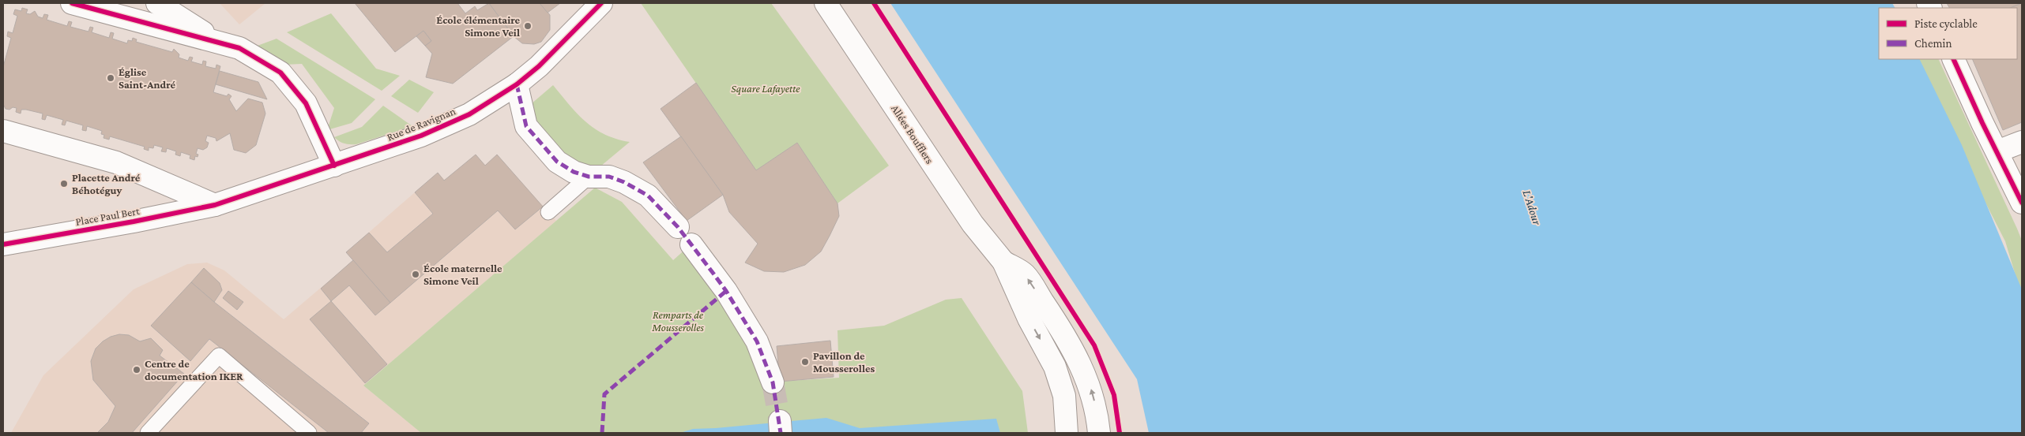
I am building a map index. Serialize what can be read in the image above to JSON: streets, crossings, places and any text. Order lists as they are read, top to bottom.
{
  "streets": {
    "street": ["Rue de Ravignan", "Allées Boufflers", "Place Paul Bert"]
  },
  "crossings": [
    ["Rue de Ravignan", "Place Paul Bert"]
  ],
  "water": ["L'Adour"],
  "parks": ["Square Lafayette", "Remparts de Mousserolles"],
  "places": [
    "École élémentaire Simone Veil",
    "Église Saint-André",
    "Placette André Béhotéguy",
    "École maternelle Simone Veil",
    "Pavillon de Mousserolles",
    "Centre de documentation IKER"
  ],
  "legend": ["Piste cyclable", "Chemin"]
}
